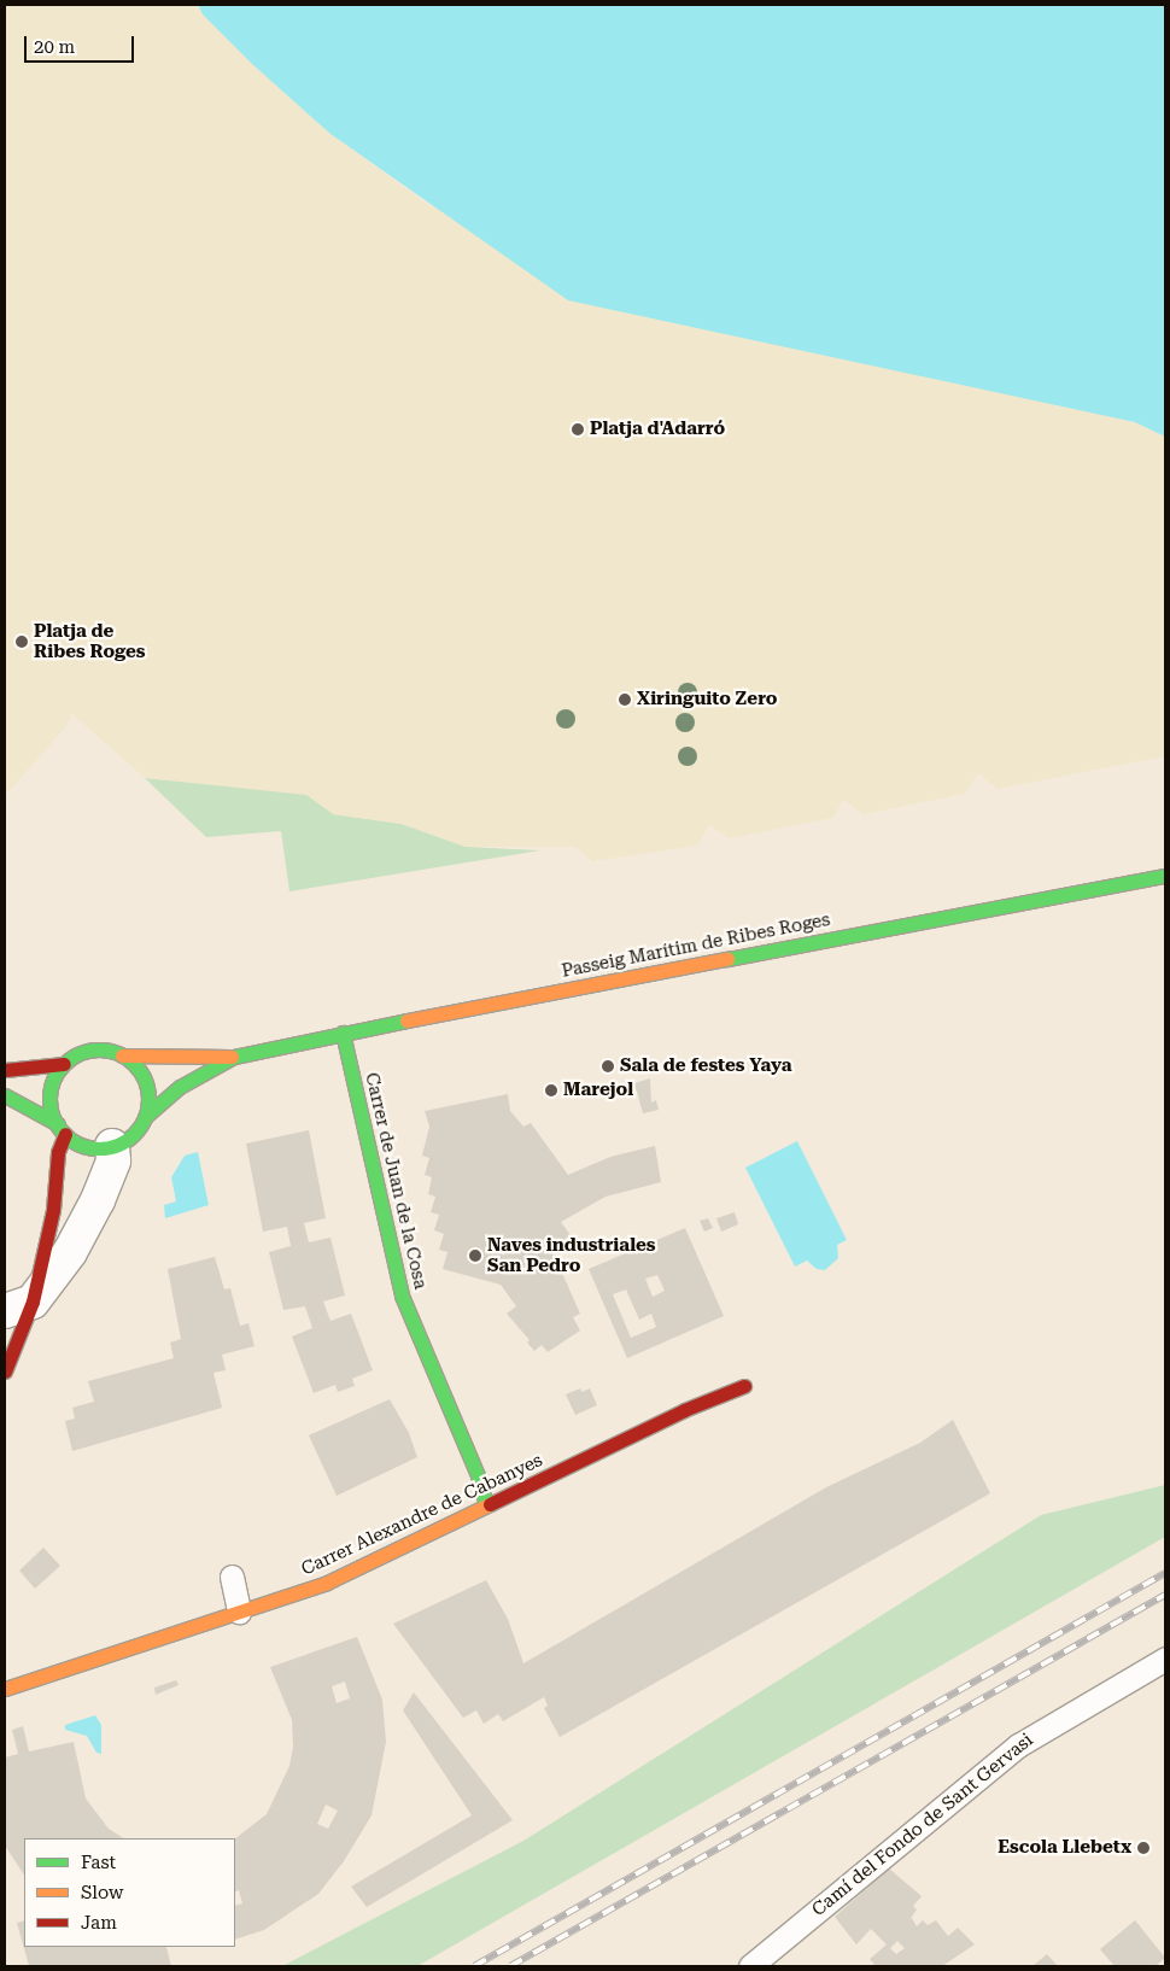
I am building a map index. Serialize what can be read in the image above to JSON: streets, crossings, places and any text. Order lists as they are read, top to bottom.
{
  "streets": {
    "street": ["Passeig Marítim de Ribes Roges", "Carrer de Juan de la Cosa", "Carrer Alexandre de Cabanyes"],
    "lane": ["Camí del Fondo de Sant Gervasi"]
  },
  "crossings": [
    ["Passeig Marítim de Ribes Roges", "Carrer de Juan de la Cosa"],
    ["Carrer de Juan de la Cosa", "Carrer Alexandre de Cabanyes"]
  ],
  "places": [
    "Platja d'Adarró",
    "Platja de Ribes Roges",
    "Xiringuito Zero",
    "Sala de festes Yaya",
    "Marejol",
    "Naves industriales San Pedro",
    "Escola Llebetx"
  ],
  "legend": ["Fast", "Slow", "Jam"],
  "scale_bar": "20 m"
}
